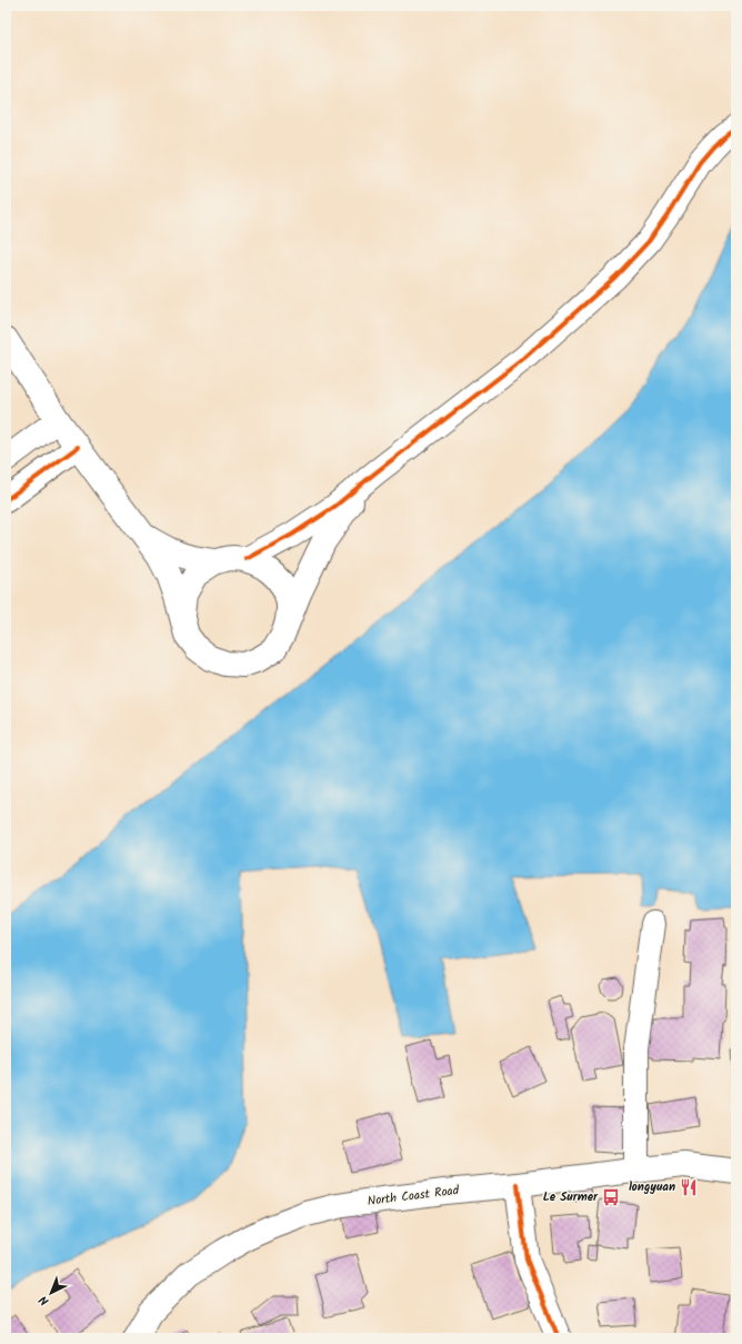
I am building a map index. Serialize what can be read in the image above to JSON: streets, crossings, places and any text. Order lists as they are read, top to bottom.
{
  "streets": {
    "street": ["North Coast Road"]
  },
  "places": {
    "restaurant": ["longyuan"],
    "bus stop": ["Le Surmer"]
  },
  "north": "bottom left"
}
